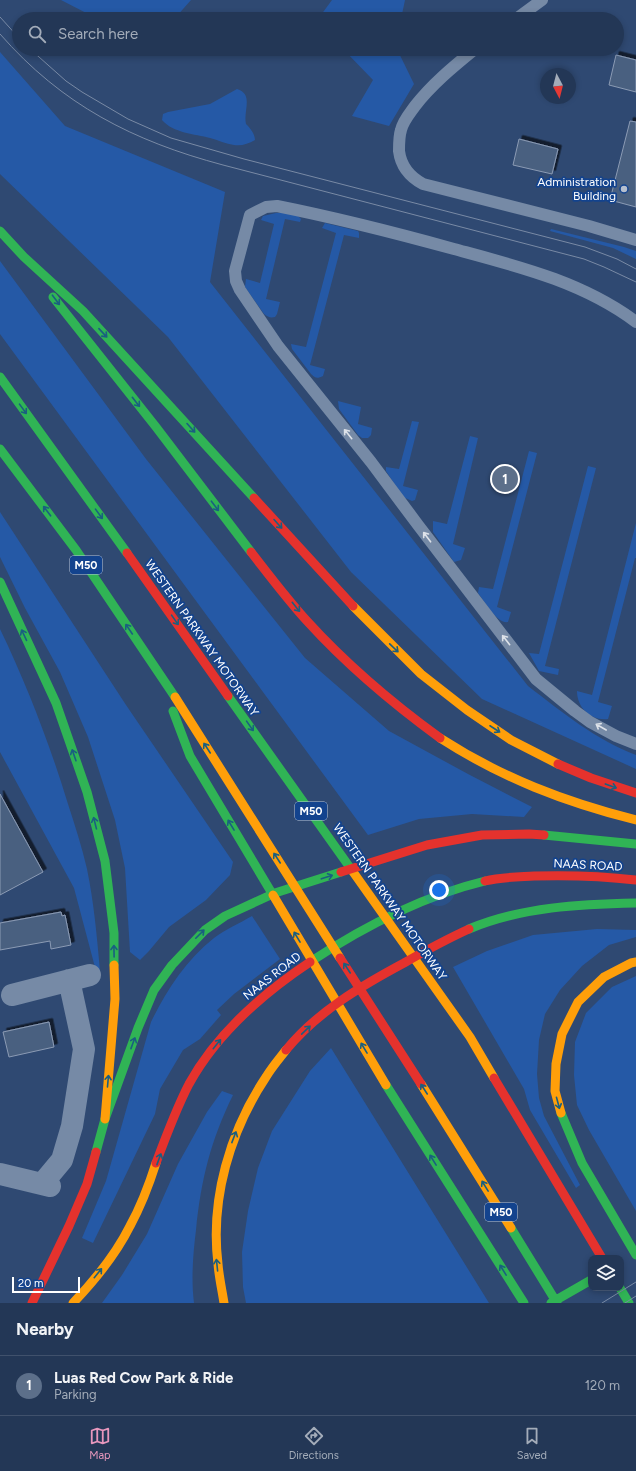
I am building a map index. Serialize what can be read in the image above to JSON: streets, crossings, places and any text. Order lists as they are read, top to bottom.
{
  "streets": {
    "main road": ["M50", "WESTERN PARKWAY MOTORWAY", "NAAS ROAD"]
  },
  "one_way": ["NAAS ROAD"],
  "places": ["Administration Building"],
  "scale_bar": "20 m",
  "north": "bottom",
  "page": {
    "search": "Search here",
    "pins": "1",
    "scale": "20 m",
    "heading": "Nearby",
    "list": [
      {
        "mark": "1",
        "name": "Luas Red Cow Park & Ride",
        "note": "Parking",
        "value": "120 m"
      }
    ],
    "nav": ["Map", "Directions", "Saved"]
  }
}
